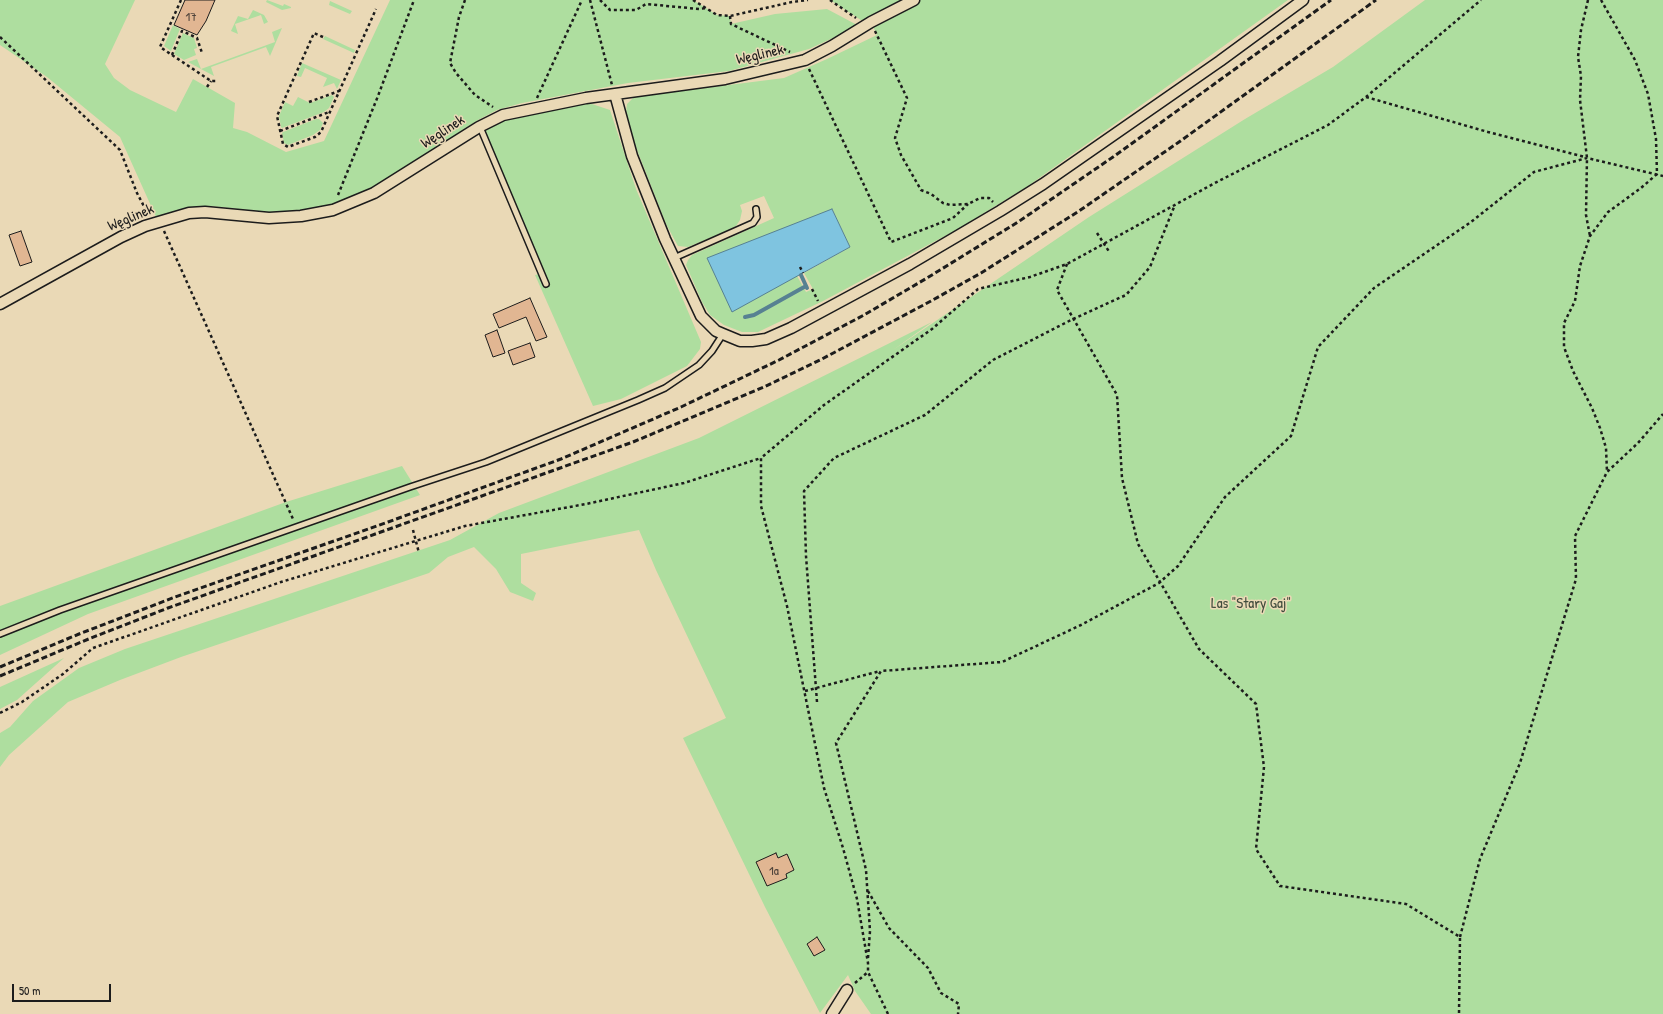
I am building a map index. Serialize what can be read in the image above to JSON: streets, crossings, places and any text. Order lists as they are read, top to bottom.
{
  "streets": {
    "street": ["Węglinek"]
  },
  "parks": ["Las \"Stary Gaj\""],
  "house_numbers": ["17", "1a"],
  "scale_bar": "50 m"
}
